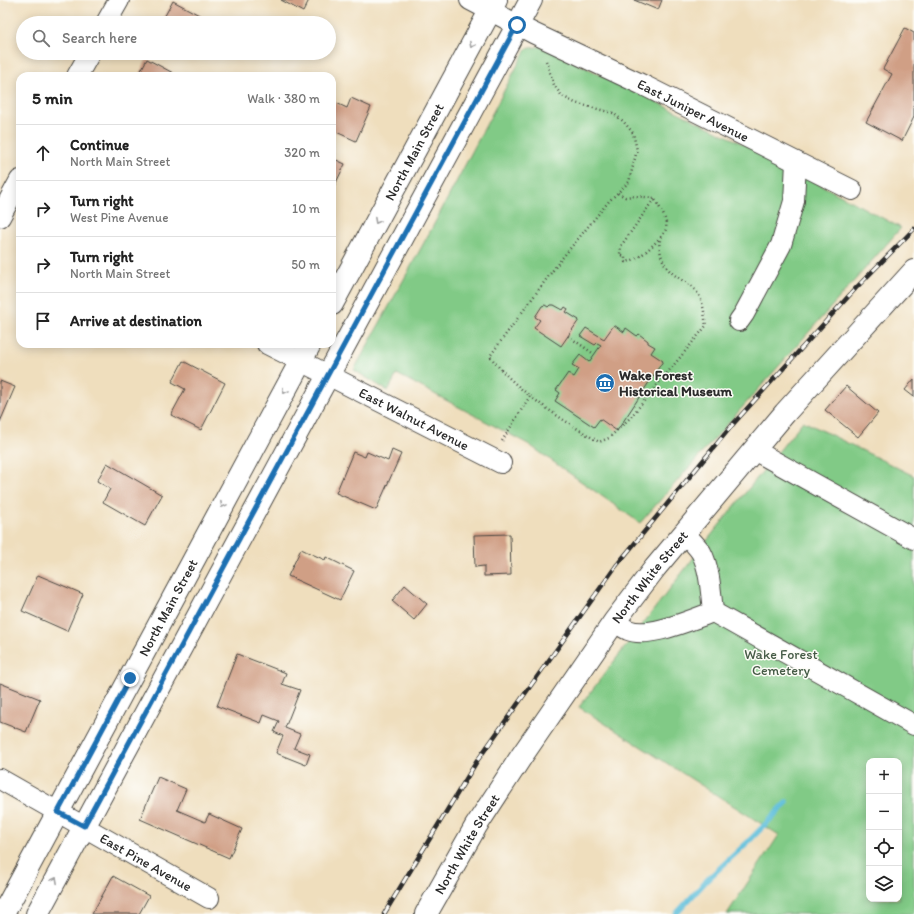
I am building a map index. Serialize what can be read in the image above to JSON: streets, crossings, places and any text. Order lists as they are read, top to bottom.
{
  "streets": {
    "main road": ["North Main Street", "North White Street"],
    "street": ["East Juniper Avenue", "East Walnut Avenue", "East Pine Avenue"]
  },
  "crossings": [
    ["East Juniper Avenue", "North Main Street"],
    ["North Main Street", "East Walnut Avenue"],
    ["North Main Street", "East Pine Avenue"]
  ],
  "parks": ["Wake Forest Cemetery"],
  "places": {
    "museum": ["Wake Forest Historical Museum"]
  },
  "page": {
    "search": "Search here",
    "heading": ["5 min", "Walk · 380 m"],
    "list": [
      ["Continue", "North Main Street", "320 m"],
      ["Turn right", "West Pine Avenue", "10 m"],
      ["Turn right", "North Main Street", "50 m"],
      "Arrive at destination"
    ],
    "map_buttons": ["+", "−"]
  }
}
